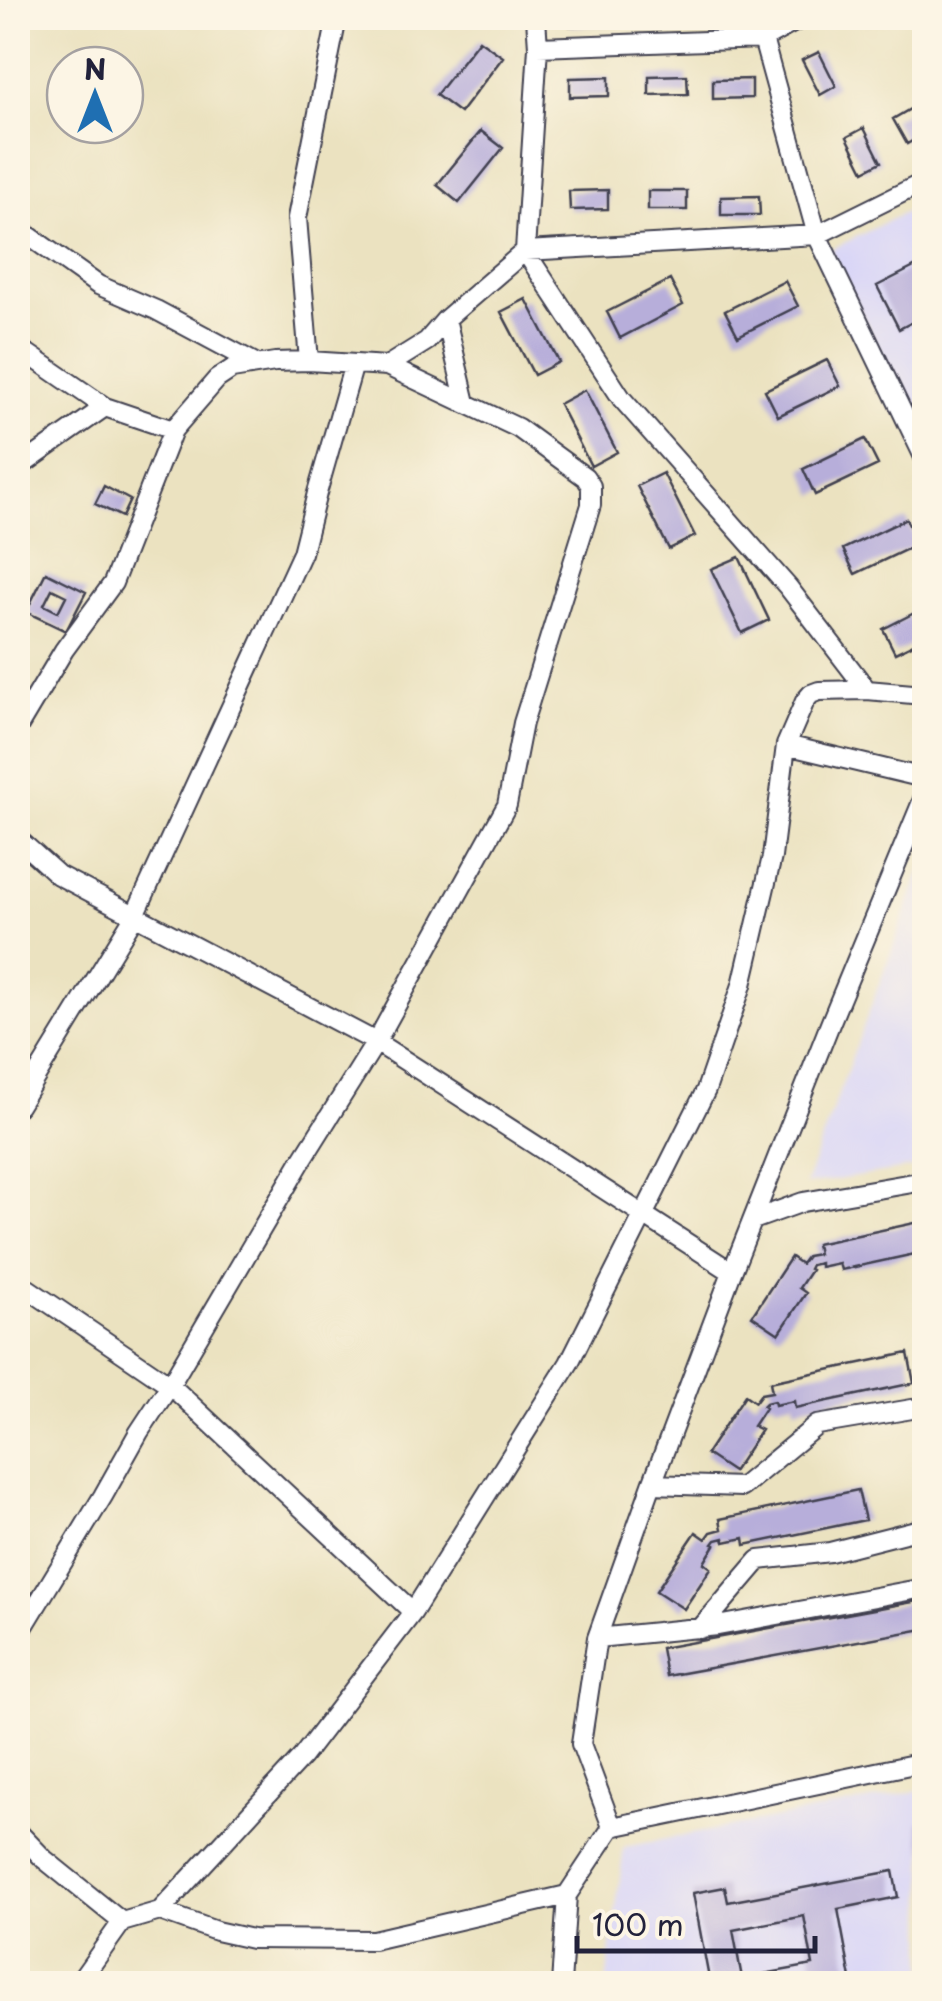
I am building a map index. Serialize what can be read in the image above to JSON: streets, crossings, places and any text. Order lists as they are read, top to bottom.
{
  "scale_bar": "100 m",
  "north": "top"
}
